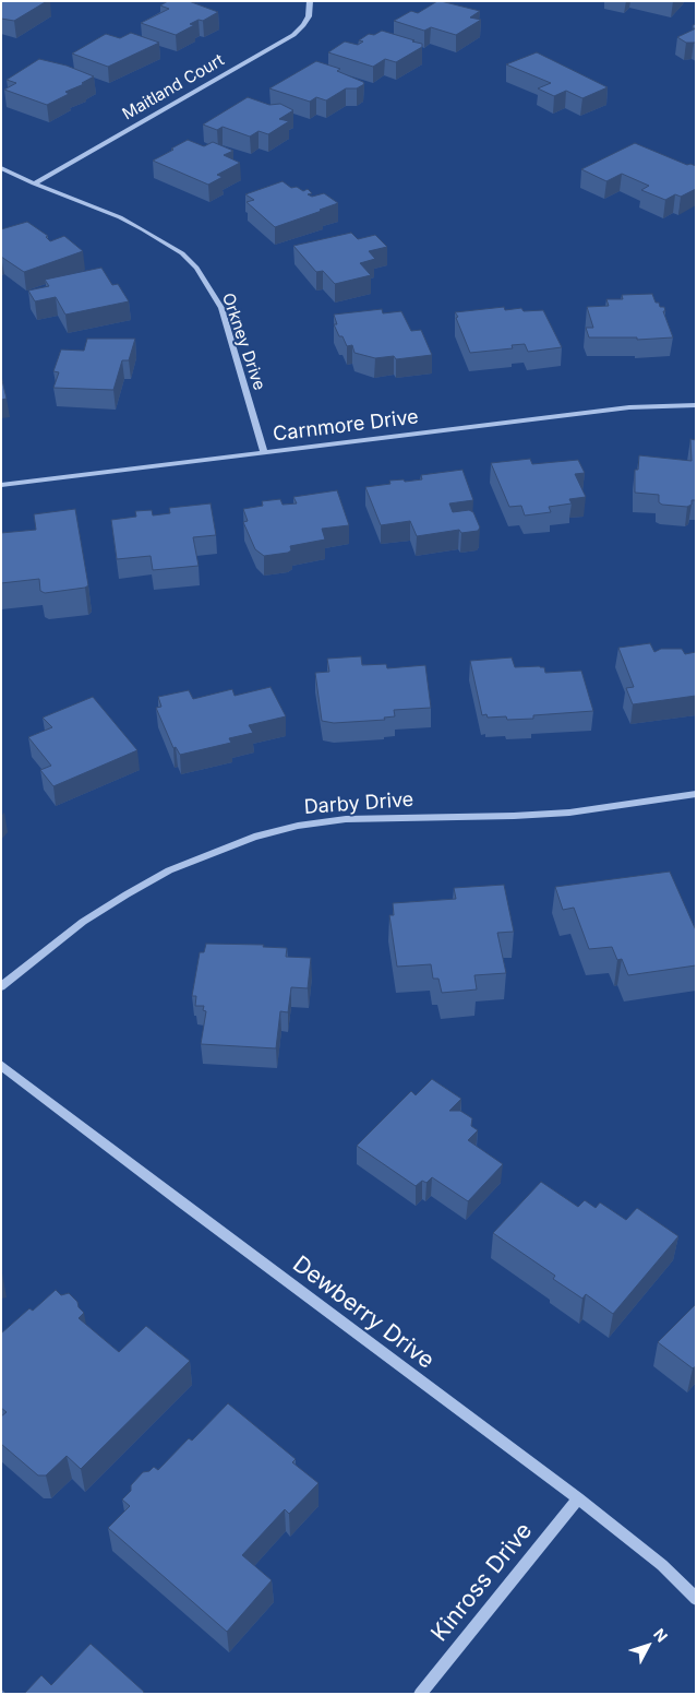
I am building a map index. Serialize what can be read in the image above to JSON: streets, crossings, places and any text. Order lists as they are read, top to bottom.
{
  "streets": {
    "street": [
      "Maitland Court",
      "Orkney Drive",
      "Carnmore Drive",
      "Darby Drive",
      "Dewberry Drive",
      "Kinross Drive"
    ]
  },
  "crossings": [
    ["Maitland Court", "Orkney Drive"],
    ["Orkney Drive", "Carnmore Drive"],
    ["Dewberry Drive", "Kinross Drive"]
  ],
  "north": "top right"
}
